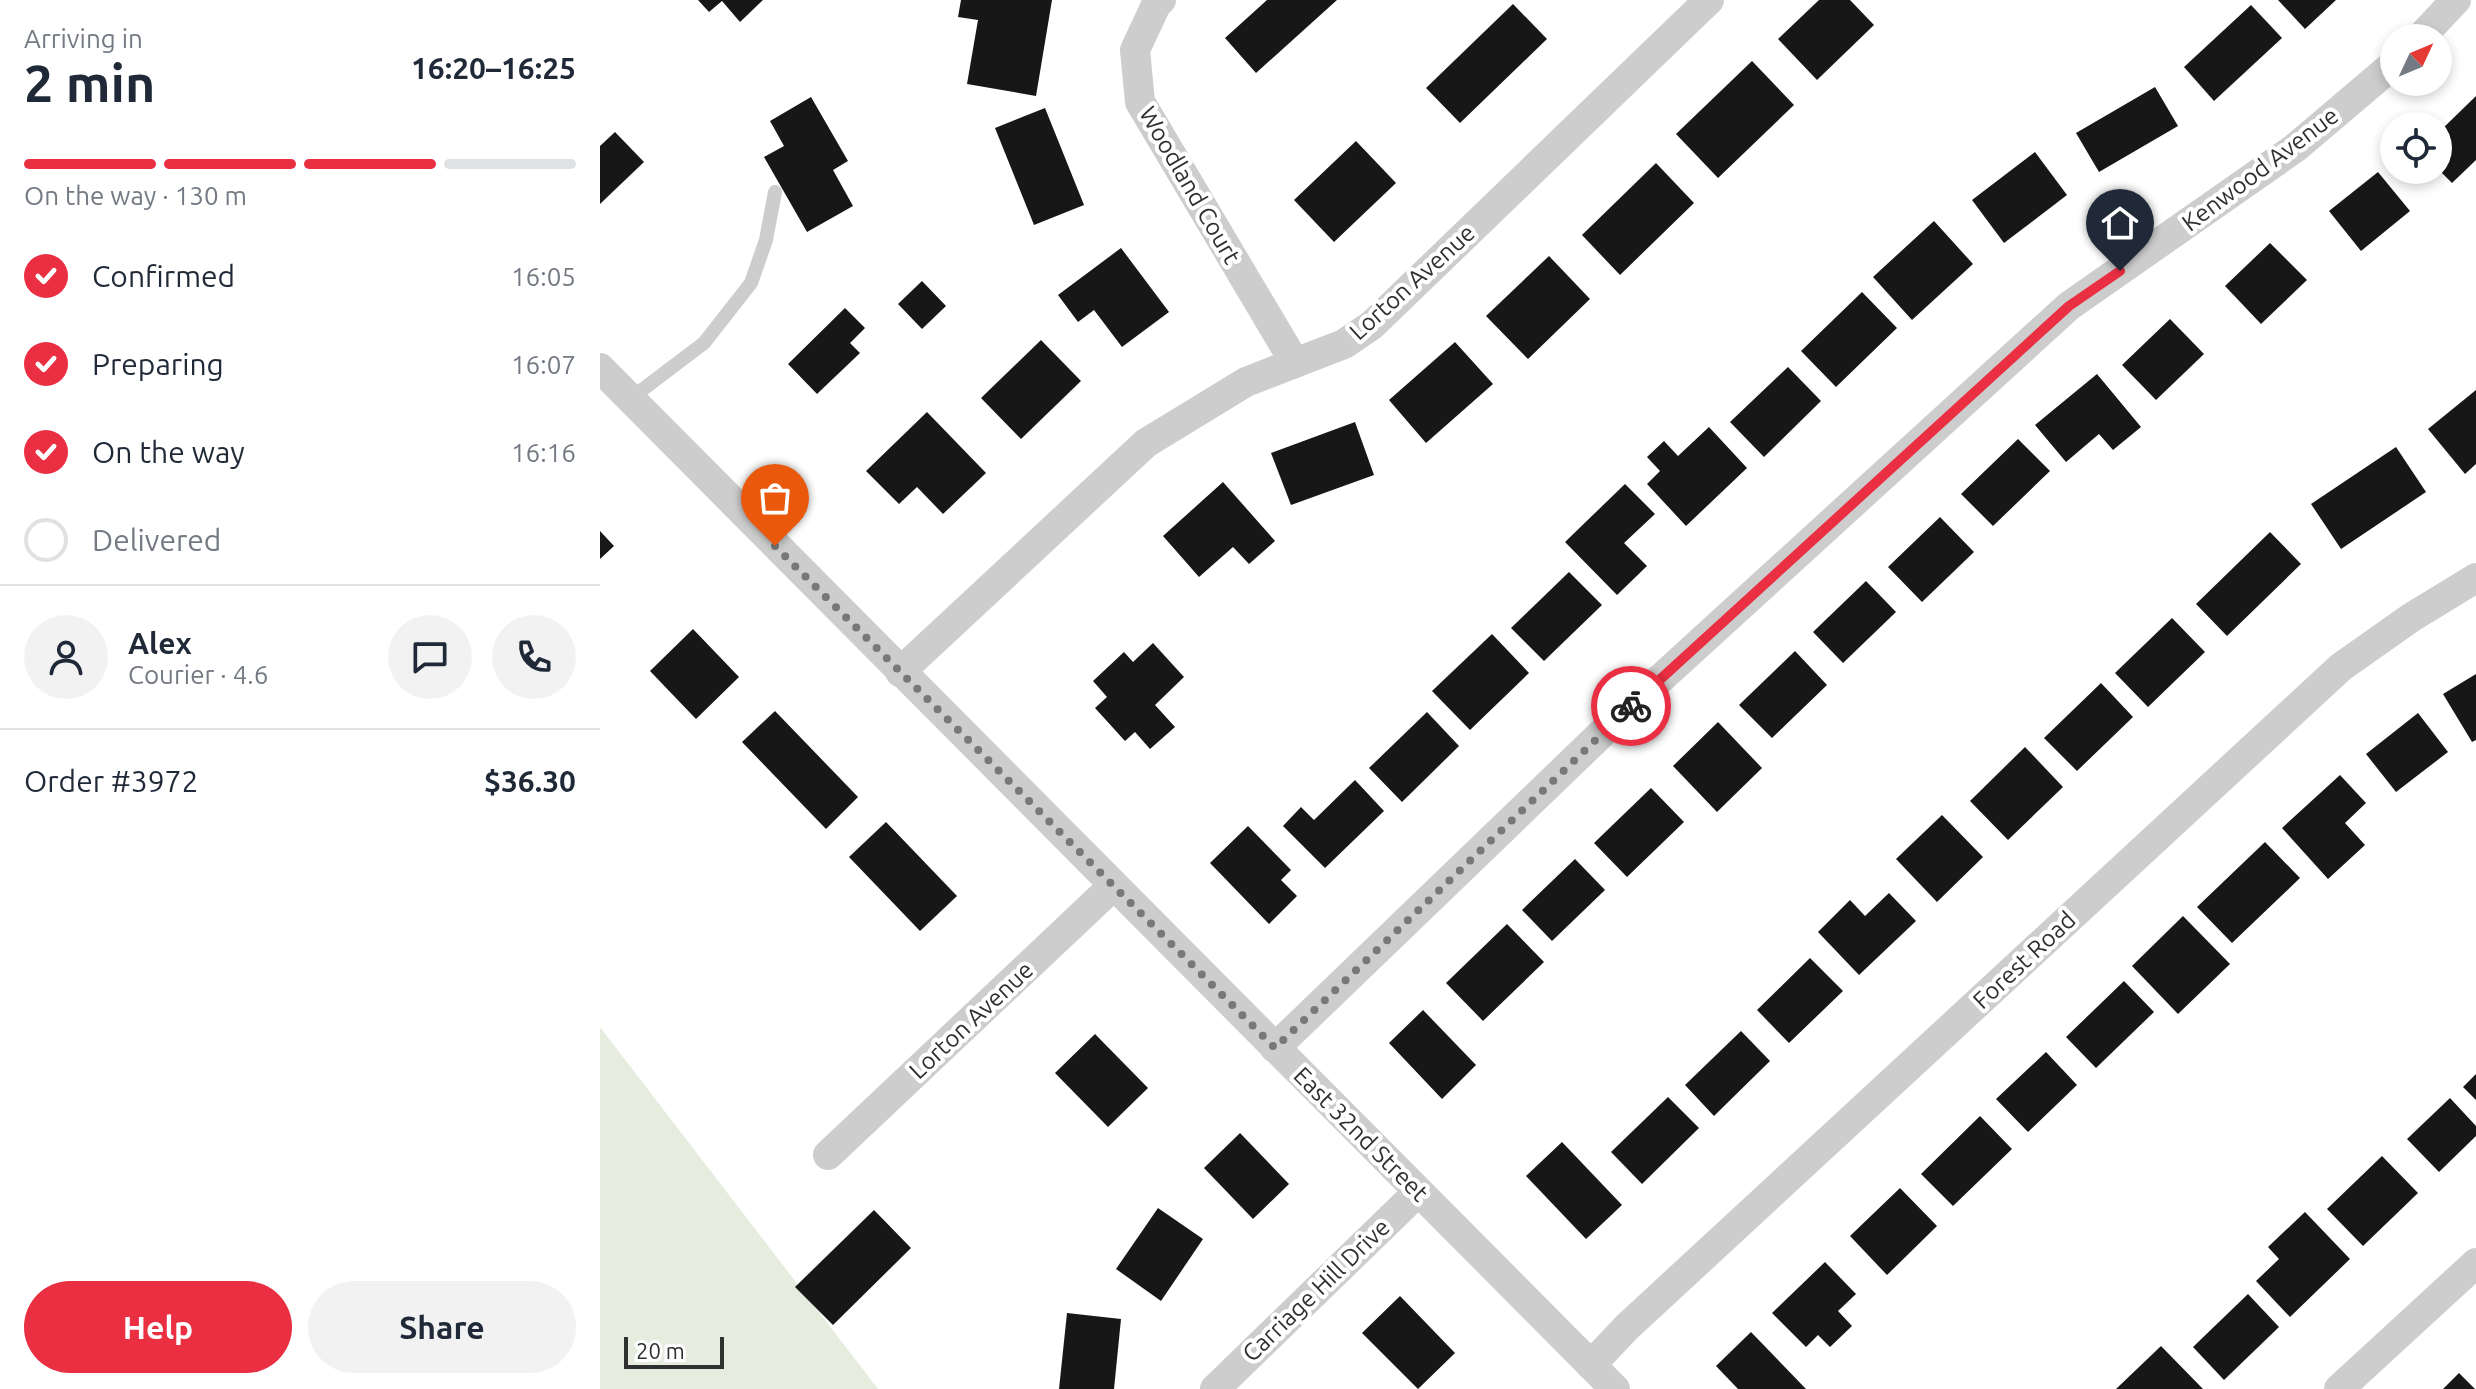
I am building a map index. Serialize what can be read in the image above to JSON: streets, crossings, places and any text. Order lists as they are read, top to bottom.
{
  "streets": {
    "street": [
      "Kenwood Avenue",
      "Woodland Court",
      "Lorton Avenue",
      "Forest Road",
      "East 32nd Street",
      "Carriage Hill Drive"
    ]
  },
  "crossings": [
    ["Kenwood Avenue", "East 32nd Street"],
    ["Woodland Court", "Lorton Avenue"],
    ["Lorton Avenue", "East 32nd Street"],
    ["Forest Road", "East 32nd Street"],
    ["East 32nd Street", "Carriage Hill Drive"]
  ],
  "scale_bar": "20 m",
  "north": "top right",
  "page": {
    "heading": ["2 min", "Arriving in", "16:20–16:25"],
    "panel": [
      "Alex",
      "Courier · 4.6",
      "Order #3972",
      "$36.30"
    ],
    "bar": "On the way · 130 m",
    "list": [
      ["Confirmed", "16:05"],
      ["Preparing", "16:07"],
      ["On the way", "16:16"],
      "Delivered"
    ],
    "buttons": ["Help", "Share"],
    "scale": "20 m"
  }
}
